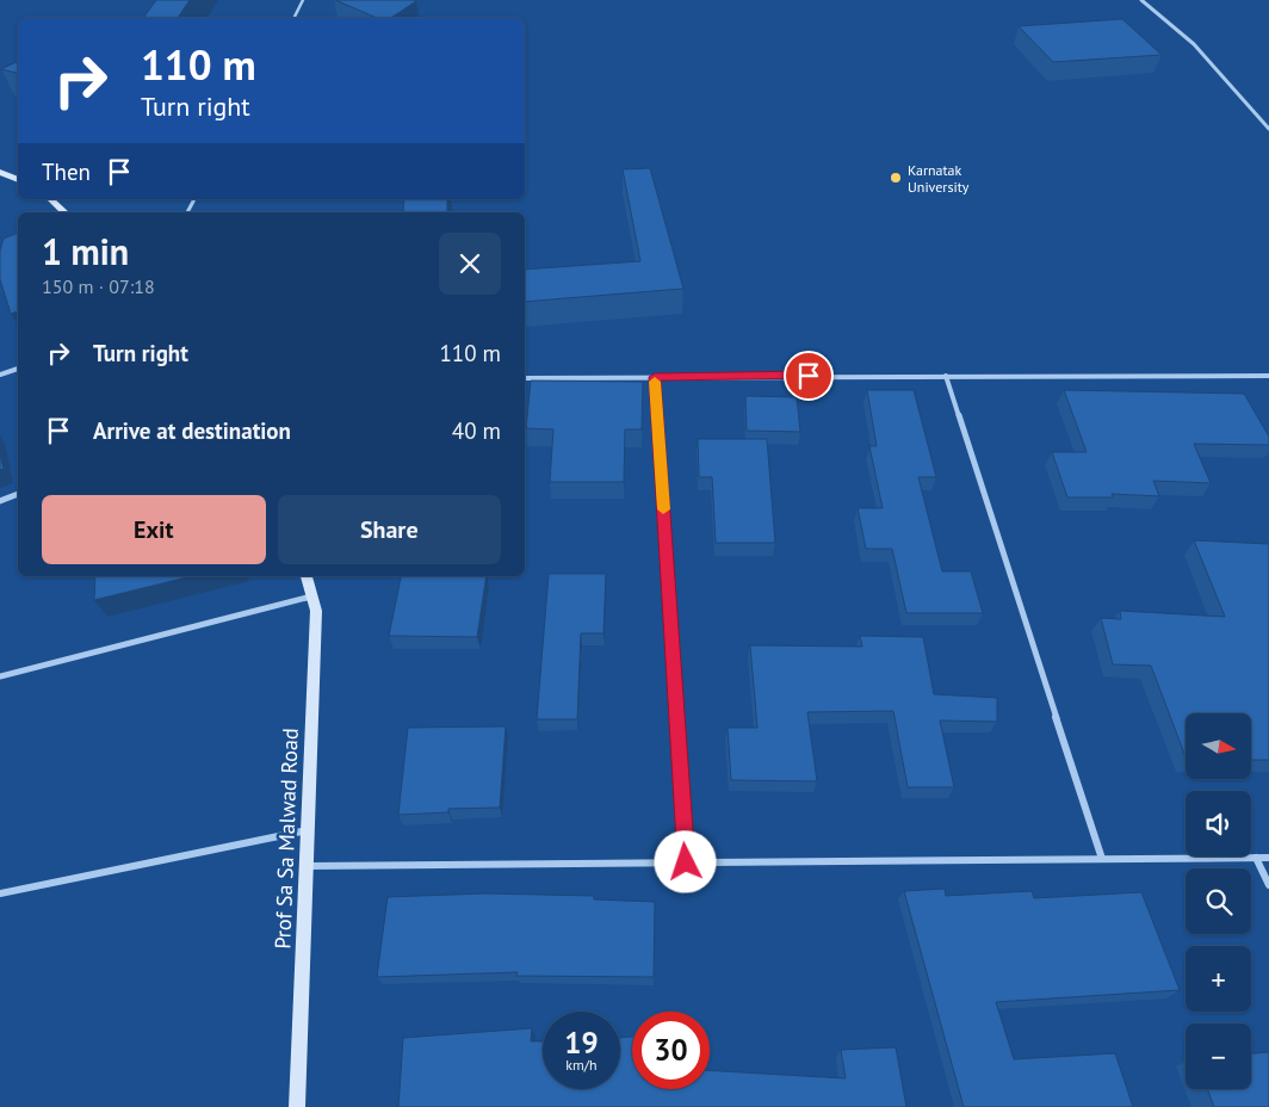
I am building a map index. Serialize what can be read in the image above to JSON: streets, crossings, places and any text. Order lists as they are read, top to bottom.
{
  "streets": {
    "street": ["Prof Sa Sa Malwad Road"]
  },
  "places": ["Karnatak University"],
  "north": "right",
  "page": {
    "turn": ["110 m", "Turn right"],
    "then": "Then",
    "heading": ["1 min", "150 m · 07:18"],
    "list": [
      {
        "name": "Turn right",
        "value": "110 m"
      },
      {
        "name": "Arrive at destination",
        "value": "40 m"
      }
    ],
    "buttons": ["Exit", "Share"],
    "map_buttons": ["+", "−"],
    "speed": "19 km/h",
    "limit": "30"
  }
}
